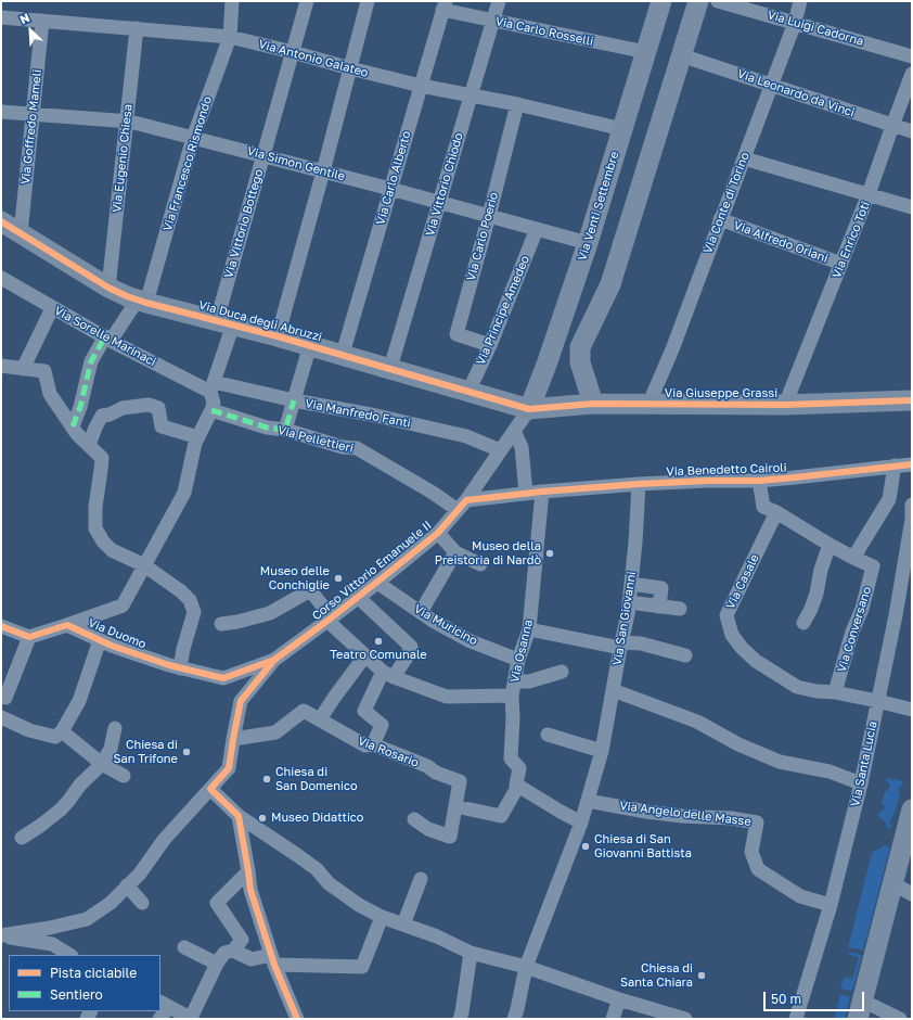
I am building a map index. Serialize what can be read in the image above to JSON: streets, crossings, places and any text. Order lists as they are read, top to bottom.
{
  "streets": {
    "street": [
      "Via Luigi Cadorna",
      "Via Carlo Rosselli",
      "Via Antonio Galateo",
      "Via Leonardo da Vinci",
      "Via Goffredo Mameli",
      "Via Eugenio Chiesa",
      "Via Francesco Rismondo",
      "Via Simon Gentile",
      "Via Carlo Alberto",
      "Via Vittorio Chiodo",
      "Via Conte di Torino",
      "Via Venti Settembre",
      "Via Vittorio Bottego",
      "Via Carlo Poerio",
      "Via Enrico Toti",
      "Via Alfredo Oriani",
      "Via Principe Amedeo",
      "Via Duca degli Abruzzi",
      "Via Sorelle Marinaci",
      "Via Giuseppe Grassi",
      "Via Manfredo Fanti",
      "Via Pellettieri",
      "Via Benedetto Cairoli",
      "Corso Vittorio Emanuele II",
      "Via Casale",
      "Via San Giovanni",
      "Via Muricino",
      "Via Conversano",
      "Via Duomo",
      "Via Osanna",
      "Via Rosario",
      "Via Santa Lucia",
      "Via Angelo delle Masse"
    ]
  },
  "crossings": [
    ["Via Luigi Cadorna", "Via Conte di Torino"],
    ["Via Carlo Rosselli", "Via Carlo Alberto"],
    ["Via Carlo Rosselli", "Via Vittorio Chiodo"],
    ["Via Carlo Rosselli", "Via Venti Settembre"],
    ["Via Antonio Galateo", "Via Goffredo Mameli"],
    ["Via Antonio Galateo", "Via Eugenio Chiesa"],
    ["Via Antonio Galateo", "Via Francesco Rismondo"],
    ["Via Antonio Galateo", "Via Carlo Alberto"],
    ["Via Antonio Galateo", "Via Vittorio Chiodo"],
    ["Via Antonio Galateo", "Via Venti Settembre"],
    ["Via Antonio Galateo", "Via Vittorio Bottego"],
    ["Via Antonio Galateo", "Via Carlo Poerio"],
    ["Via Leonardo da Vinci", "Via Conte di Torino"],
    ["Via Leonardo da Vinci", "Via Enrico Toti"],
    ["Via Goffredo Mameli", "Via Simon Gentile"],
    ["Via Goffredo Mameli", "Via Duca degli Abruzzi"],
    ["Via Eugenio Chiesa", "Via Simon Gentile"],
    ["Via Eugenio Chiesa", "Via Duca degli Abruzzi"],
    ["Via Francesco Rismondo", "Via Simon Gentile"],
    ["Via Francesco Rismondo", "Via Duca degli Abruzzi"],
    ["Via Francesco Rismondo", "Via Sorelle Marinaci"],
    ["Via Simon Gentile", "Via Carlo Alberto"],
    ["Via Simon Gentile", "Via Vittorio Chiodo"],
    ["Via Simon Gentile", "Via Venti Settembre"],
    ["Via Simon Gentile", "Via Vittorio Bottego"],
    ["Via Simon Gentile", "Via Carlo Poerio"],
    ["Via Simon Gentile", "Via Principe Amedeo"],
    ["Via Carlo Alberto", "Via Duca degli Abruzzi"],
    ["Via Vittorio Chiodo", "Via Duca degli Abruzzi"],
    ["Via Conte di Torino", "Via Alfredo Oriani"],
    ["Via Conte di Torino", "Via Giuseppe Grassi"],
    ["Via Venti Settembre", "Via Duca degli Abruzzi"],
    ["Via Venti Settembre", "Via Giuseppe Grassi"],
    ["Via Venti Settembre", "Corso Vittorio Emanuele II"],
    ["Via Vittorio Bottego", "Via Duca degli Abruzzi"],
    ["Via Vittorio Bottego", "Via Sorelle Marinaci"],
    ["Via Vittorio Bottego", "Via Manfredo Fanti"],
    ["Via Carlo Poerio", "Via Principe Amedeo"],
    ["Via Enrico Toti", "Via Alfredo Oriani"],
    ["Via Enrico Toti", "Via Giuseppe Grassi"],
    ["Via Principe Amedeo", "Via Duca degli Abruzzi"],
    ["Via Duca degli Abruzzi", "Via Giuseppe Grassi"],
    ["Via Duca degli Abruzzi", "Corso Vittorio Emanuele II"],
    ["Via Sorelle Marinaci", "Via Manfredo Fanti"],
    ["Via Giuseppe Grassi", "Corso Vittorio Emanuele II"],
    ["Via Manfredo Fanti", "Corso Vittorio Emanuele II"],
    ["Via Pellettieri", "Via Benedetto Cairoli"],
    ["Via Pellettieri", "Corso Vittorio Emanuele II"],
    ["Via Benedetto Cairoli", "Corso Vittorio Emanuele II"],
    ["Via Benedetto Cairoli", "Via San Giovanni"],
    ["Via Benedetto Cairoli", "Via Osanna"],
    ["Corso Vittorio Emanuele II", "Via Muricino"],
    ["Corso Vittorio Emanuele II", "Via Duomo"],
    ["Via Casale", "Via Conversano"],
    ["Via Casale", "Via Santa Lucia"],
    ["Via San Giovanni", "Via Angelo delle Masse"],
    ["Via Muricino", "Via Osanna"],
    ["Via Santa Lucia", "Via Angelo delle Masse"]
  ],
  "places": [
    "Museo della Preistoria di Nardò",
    "Museo delle Conchiglie",
    "Teatro Comunale",
    "Chiesa di San Trifone",
    "Chiesa di San Domenico",
    "Museo Didattico",
    "Chiesa di San Giovanni Battista",
    "Chiesa di Santa Chiara"
  ],
  "legend": ["Pista ciclabile", "Sentiero"],
  "scale_bar": "50 m",
  "north": "top left"
}
